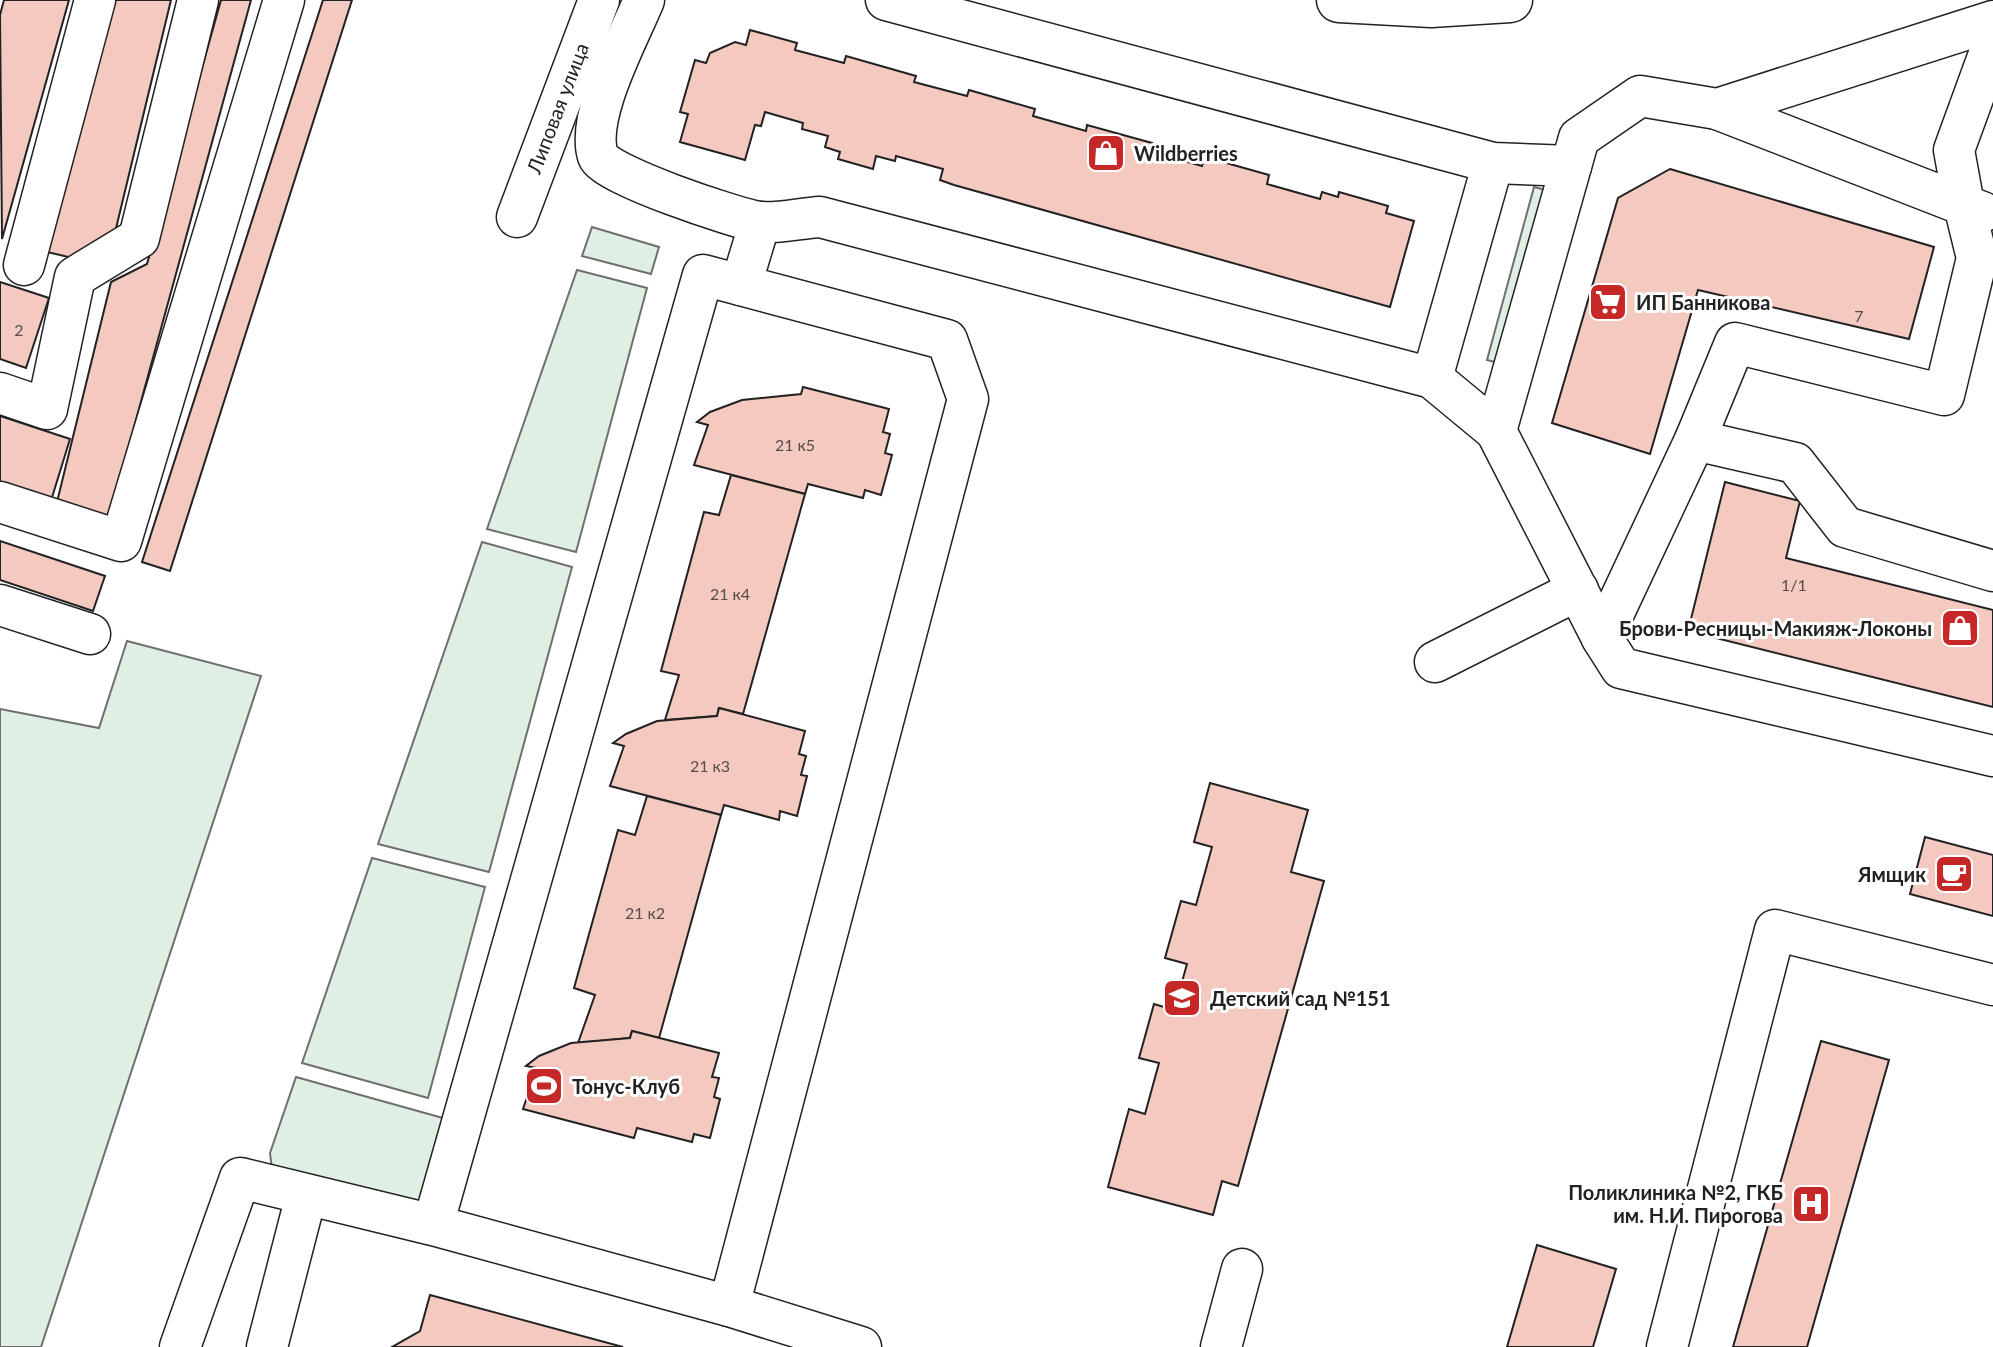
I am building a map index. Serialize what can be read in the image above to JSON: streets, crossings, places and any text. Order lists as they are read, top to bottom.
{
  "streets": {
    "street": ["Липовая улица"]
  },
  "places": {
    "shop": ["Wildberries", "Брови-Ресницы-Макияж-Локоны"],
    "supermarket": ["ИП Банникова"],
    "cafe": ["Ямщик"],
    "school or university": ["Детский сад №151"],
    "sports": ["Тонус-Клуб"],
    "hospital": ["Поликлиника №2, ГКБ им. Н.И. Пирогова"]
  },
  "house_numbers": [
    "7",
    "2",
    "21 к5",
    "1/1",
    "21 к4",
    "21 к3",
    "21 к2"
  ]
}
